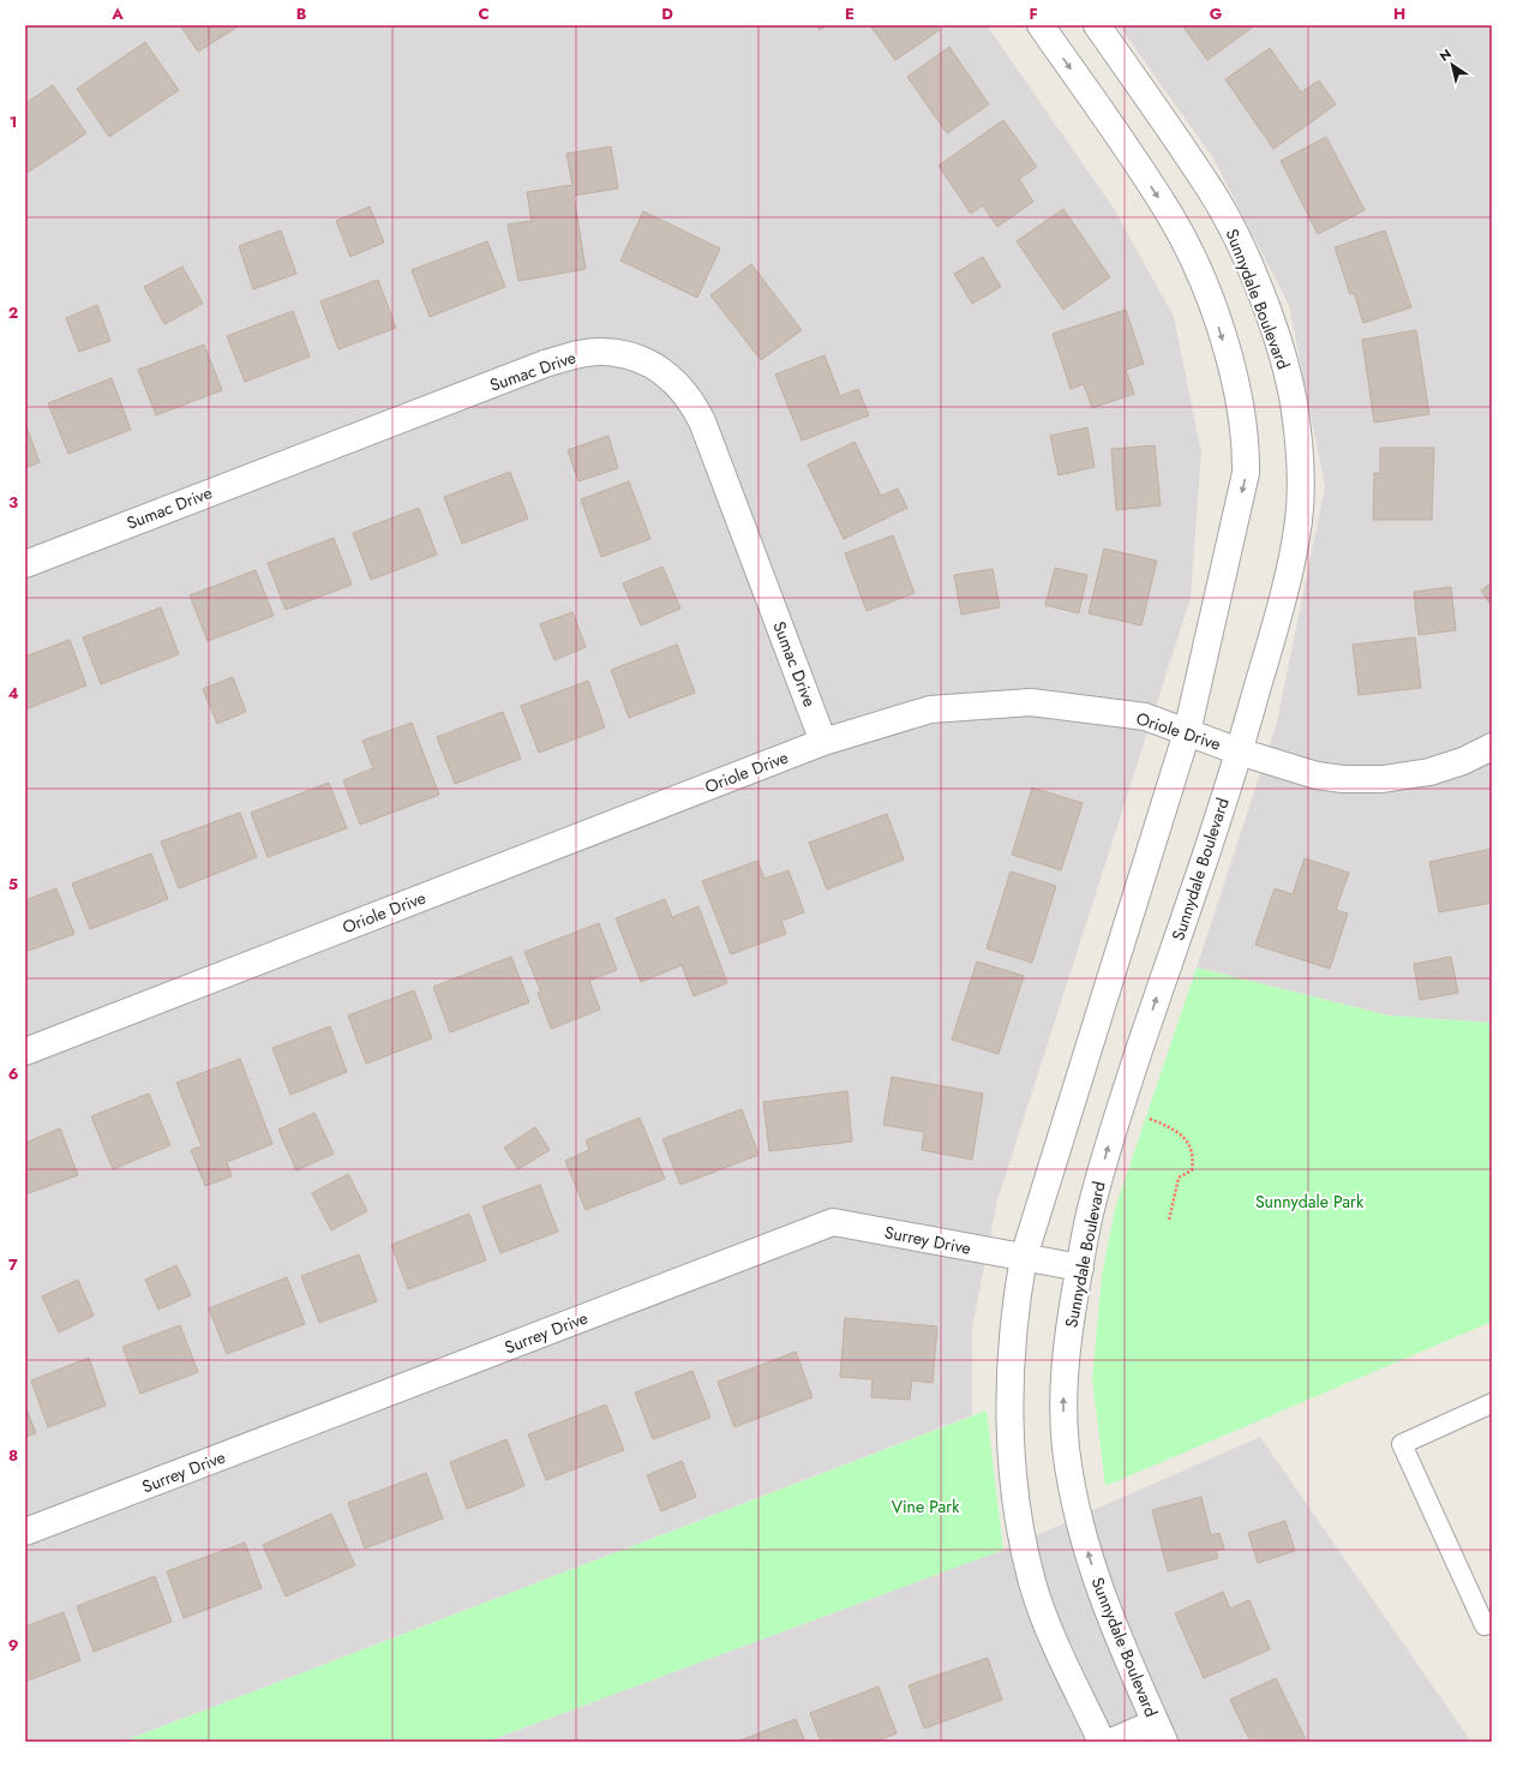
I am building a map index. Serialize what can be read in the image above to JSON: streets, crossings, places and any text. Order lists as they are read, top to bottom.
{
  "streets": {
    "street": [
      "Sunnydale Boulevard",
      "Sumac Drive",
      "Oriole Drive",
      "Surrey Drive"
    ]
  },
  "crossings": [
    ["Sunnydale Boulevard", "Oriole Drive"],
    ["Sunnydale Boulevard", "Surrey Drive"],
    ["Sumac Drive", "Oriole Drive"]
  ],
  "parks": ["Sunnydale Park", "Vine Park"],
  "north": "top left",
  "grid": {
    "columns": [
      "A",
      "B",
      "C",
      "D",
      "E",
      "F",
      "G",
      "H"
    ],
    "rows": [
      "1",
      "2",
      "3",
      "4",
      "5",
      "6",
      "7",
      "8",
      "9"
    ]
  }
}
